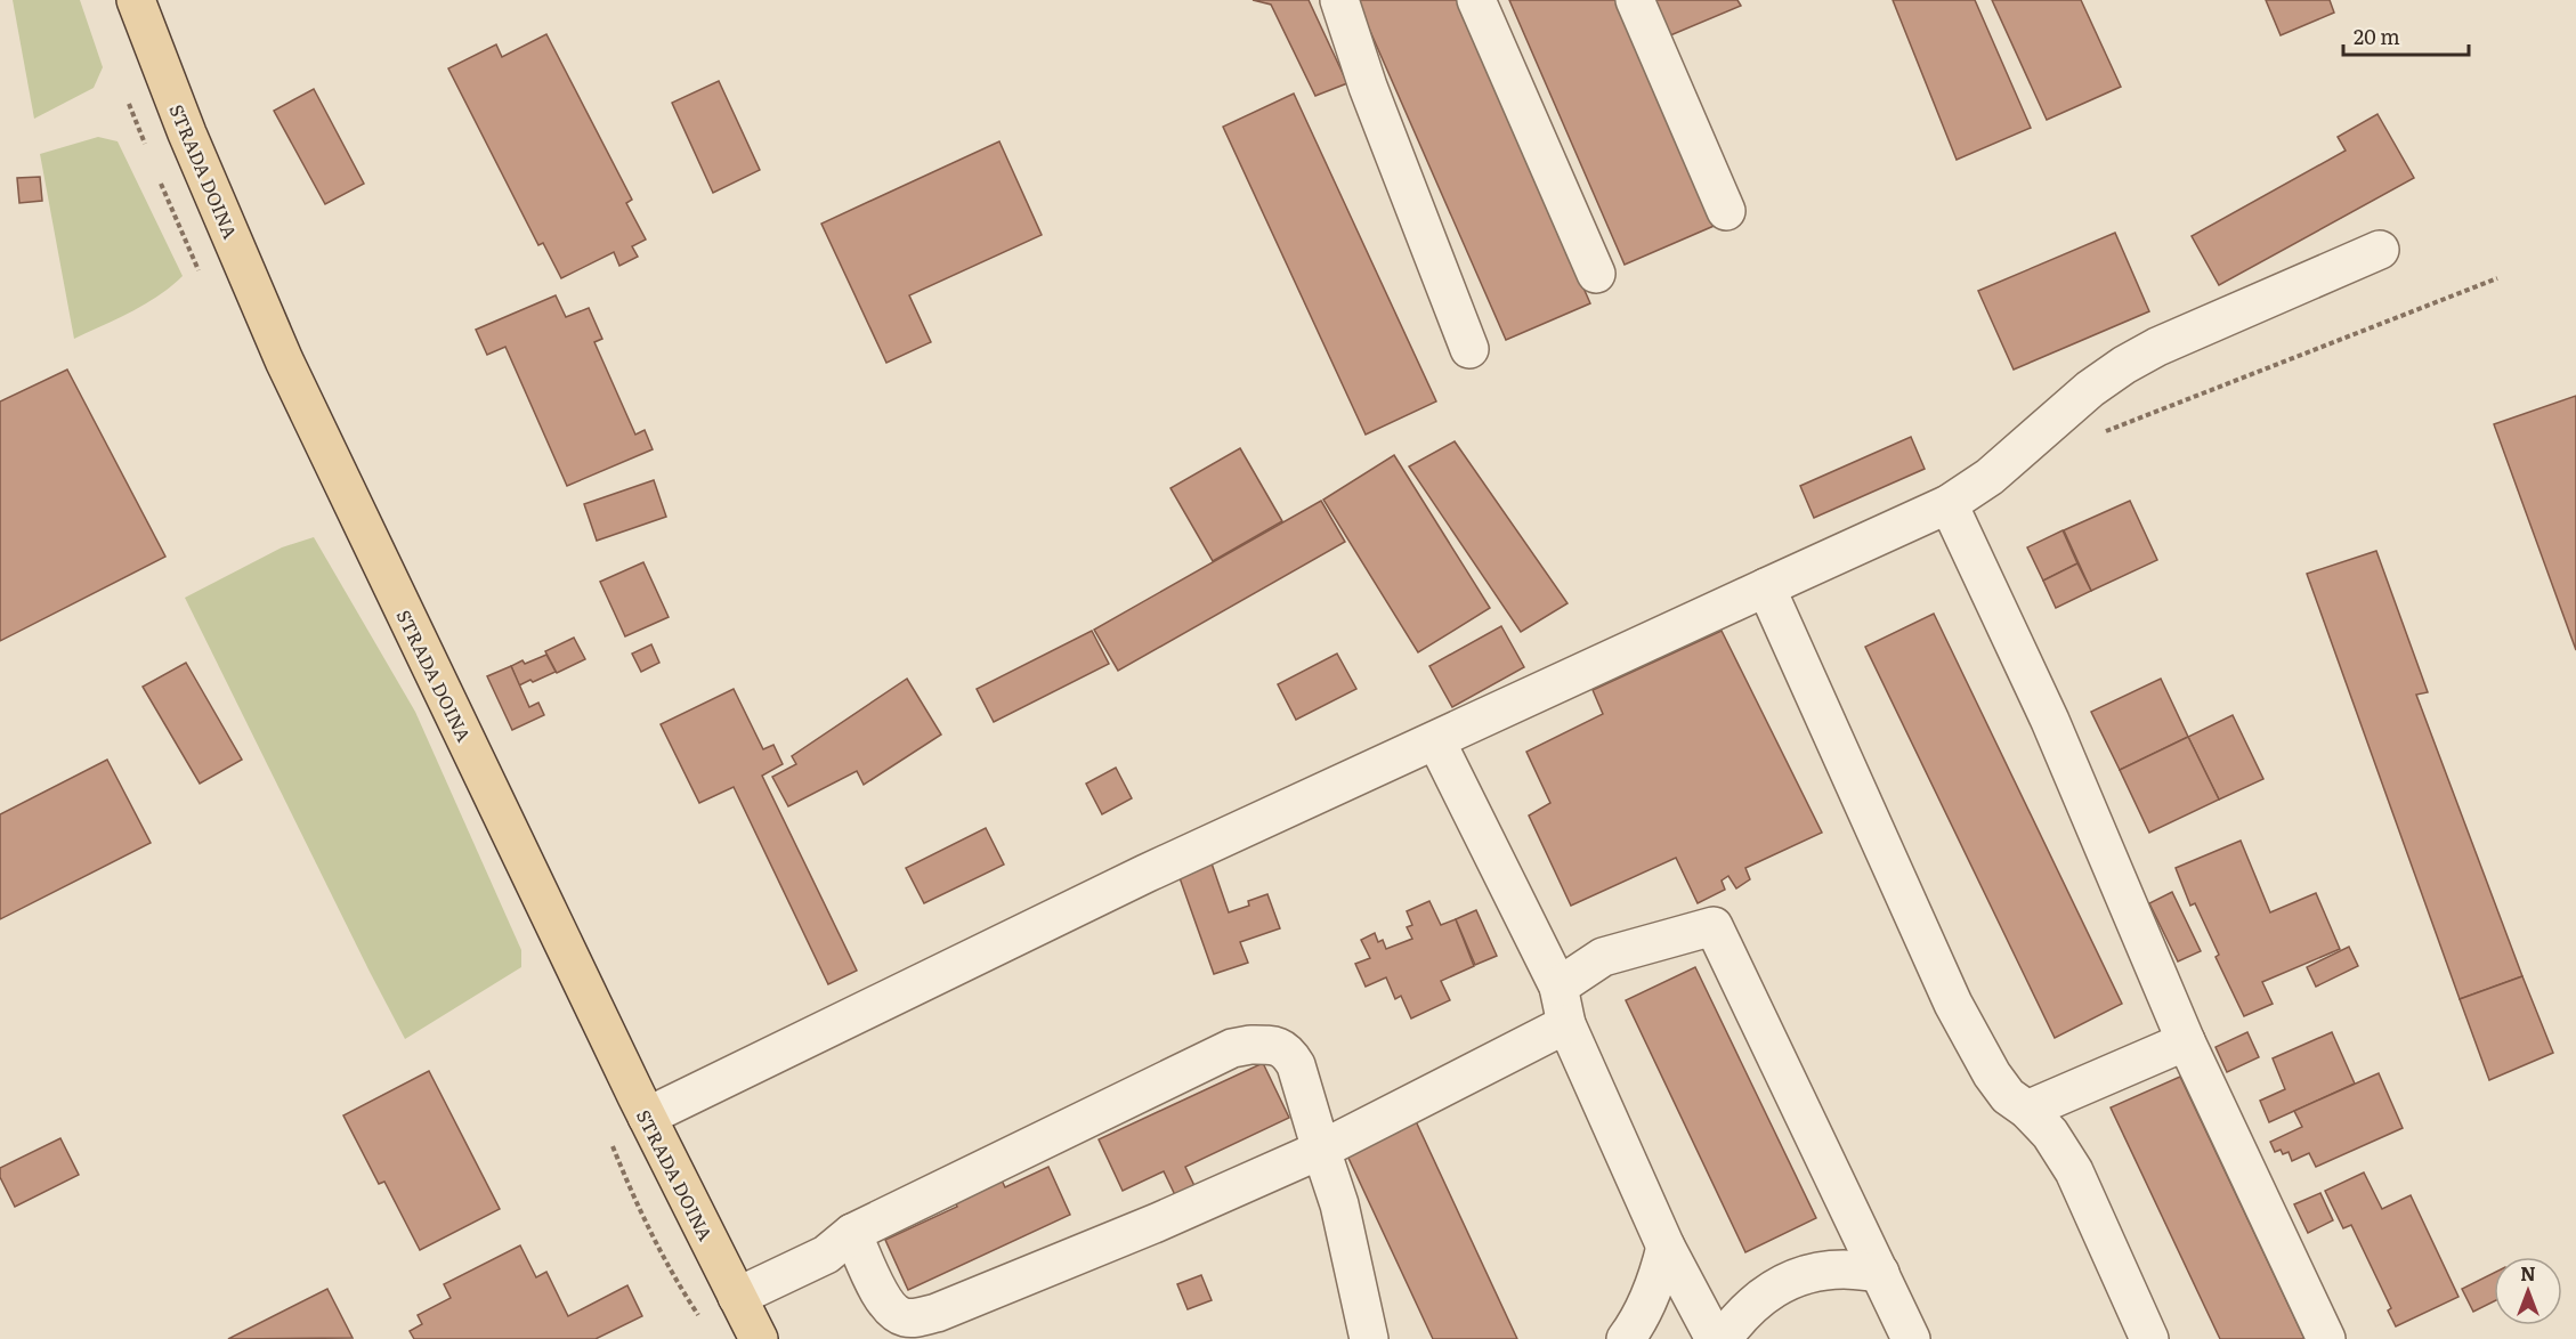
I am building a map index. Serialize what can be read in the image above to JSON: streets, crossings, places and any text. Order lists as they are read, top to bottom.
{
  "streets": {
    "main road": ["STRADA DOINA"]
  },
  "scale_bar": "20 m",
  "north": "top"
}
